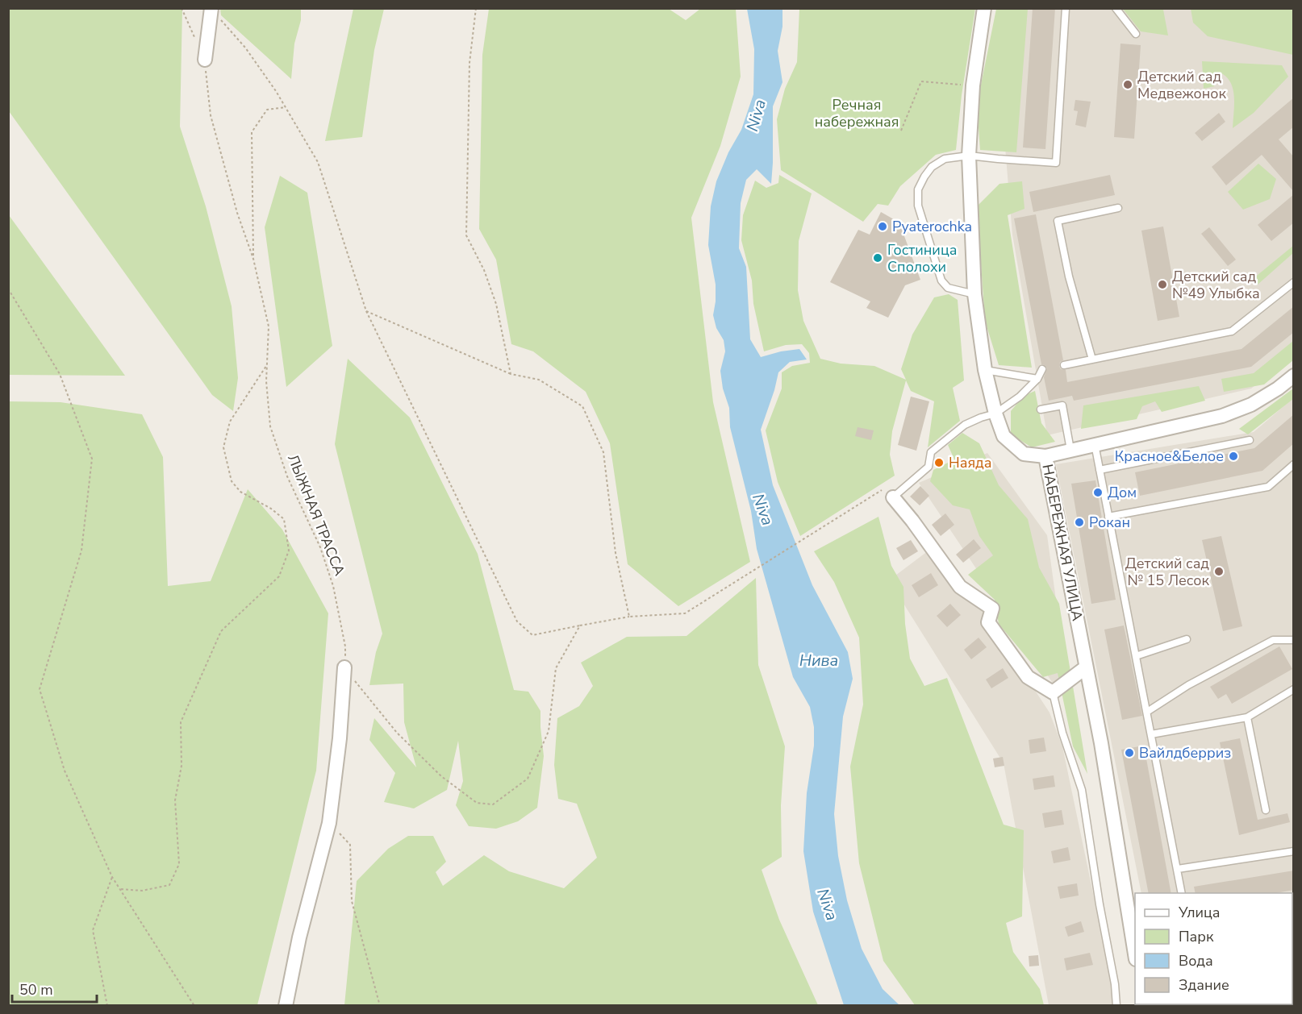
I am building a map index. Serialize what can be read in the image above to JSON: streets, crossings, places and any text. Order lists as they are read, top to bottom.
{
  "streets": {
    "street": ["НАБЕРЕЖНАЯ УЛИЦА"],
    "path": ["ЛЫЖНАЯ ТРАССА"]
  },
  "water": ["Niva", "Нива"],
  "parks": ["Речная набережная"],
  "places": [
    "Детский сад Медвежонок",
    "Pyaterochka",
    "Гостиница Сполохи",
    "Детский сад №49 Улыбка",
    "Красное&Белое",
    "Наяда",
    "Дом",
    "Рокан",
    "Детский сад № 15 Лесок",
    "Вайлдберриз"
  ],
  "legend": [
    "Улица",
    "Парк",
    "Вода",
    "Здание"
  ],
  "scale_bar": "50 m"
}
